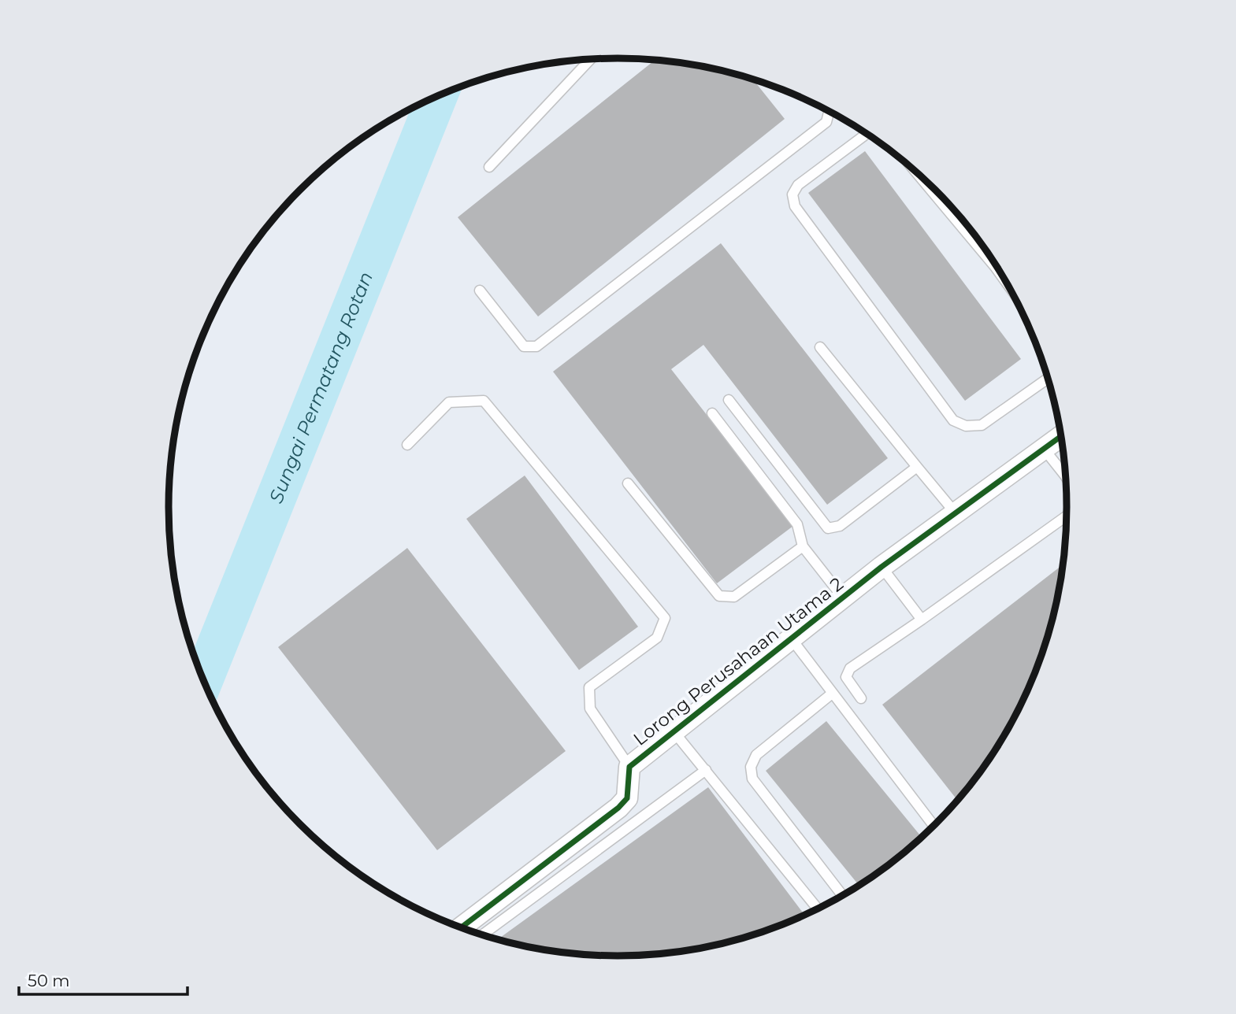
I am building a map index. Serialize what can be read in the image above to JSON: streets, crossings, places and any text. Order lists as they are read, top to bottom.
{
  "streets": {
    "street": ["Lorong Perusahaan Utama 2"]
  },
  "water": ["Sungai Permatang Rotan"],
  "scale_bar": "50 m"
}
